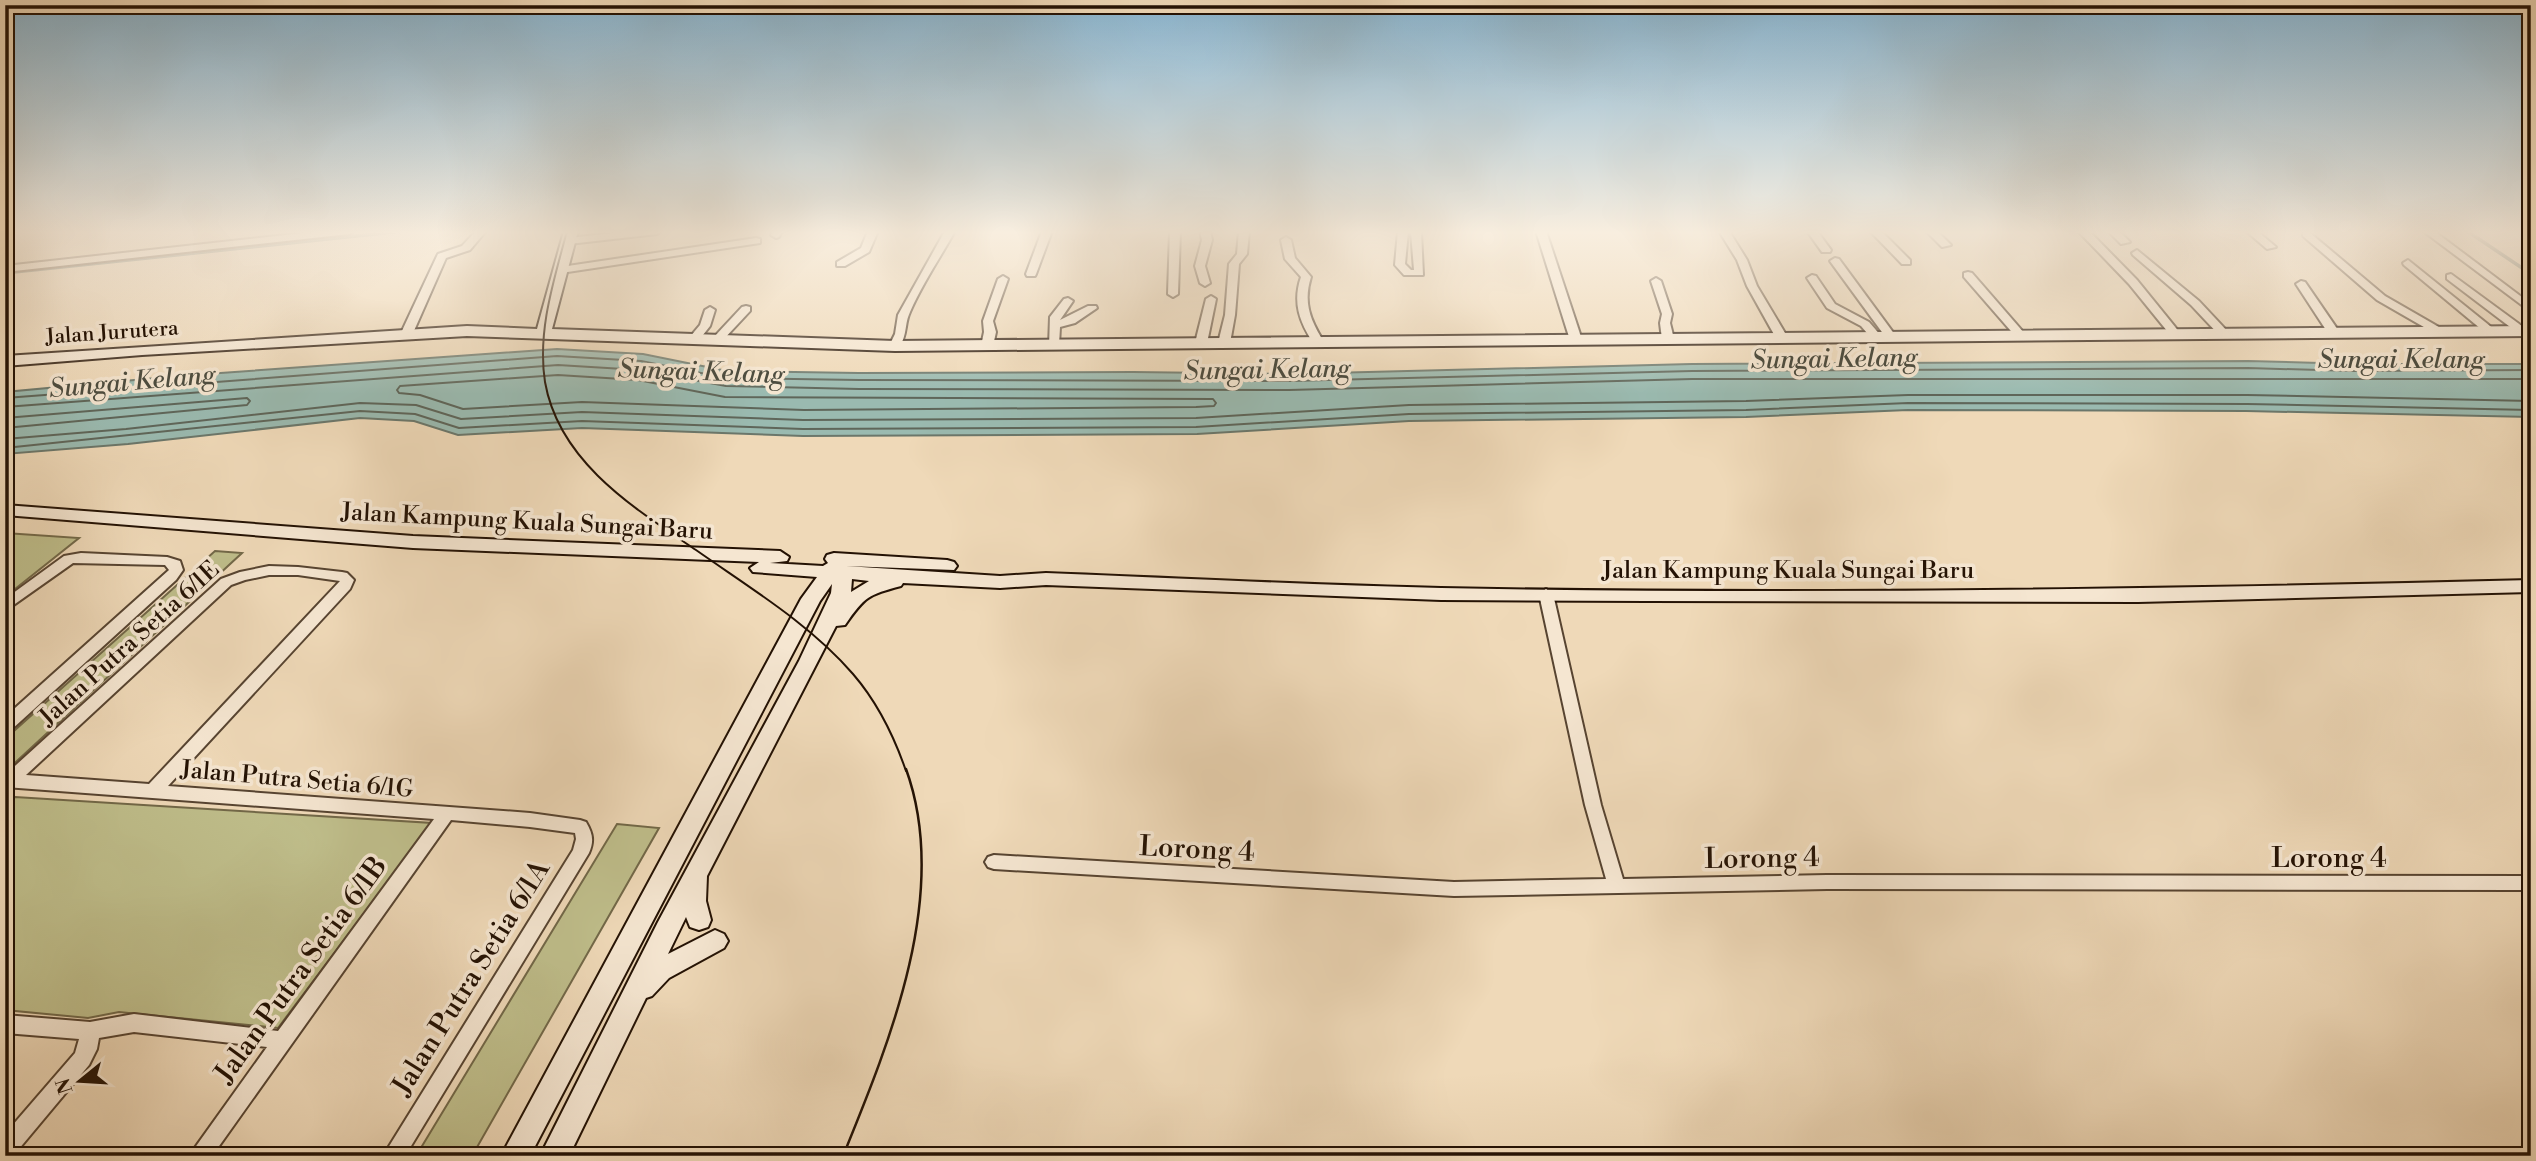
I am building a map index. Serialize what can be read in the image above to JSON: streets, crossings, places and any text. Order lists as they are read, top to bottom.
{
  "streets": {
    "street": [
      "Jalan Jurutera",
      "Jalan Kampung Kuala Sungai Baru",
      "Jalan Putra Setia 6/1E",
      "Jalan Putra Setia 6/1G",
      "Lorong 4",
      "Jalan Putra Setia 6/1B",
      "Jalan Putra Setia 6/1A"
    ]
  },
  "crossings": [
    ["Jalan Putra Setia 6/1E", "Jalan Putra Setia 6/1G"],
    ["Jalan Putra Setia 6/1G", "Jalan Putra Setia 6/1B"],
    ["Jalan Putra Setia 6/1G", "Jalan Putra Setia 6/1A"]
  ],
  "water": ["Sungai Kelang"],
  "north": "left"
}
